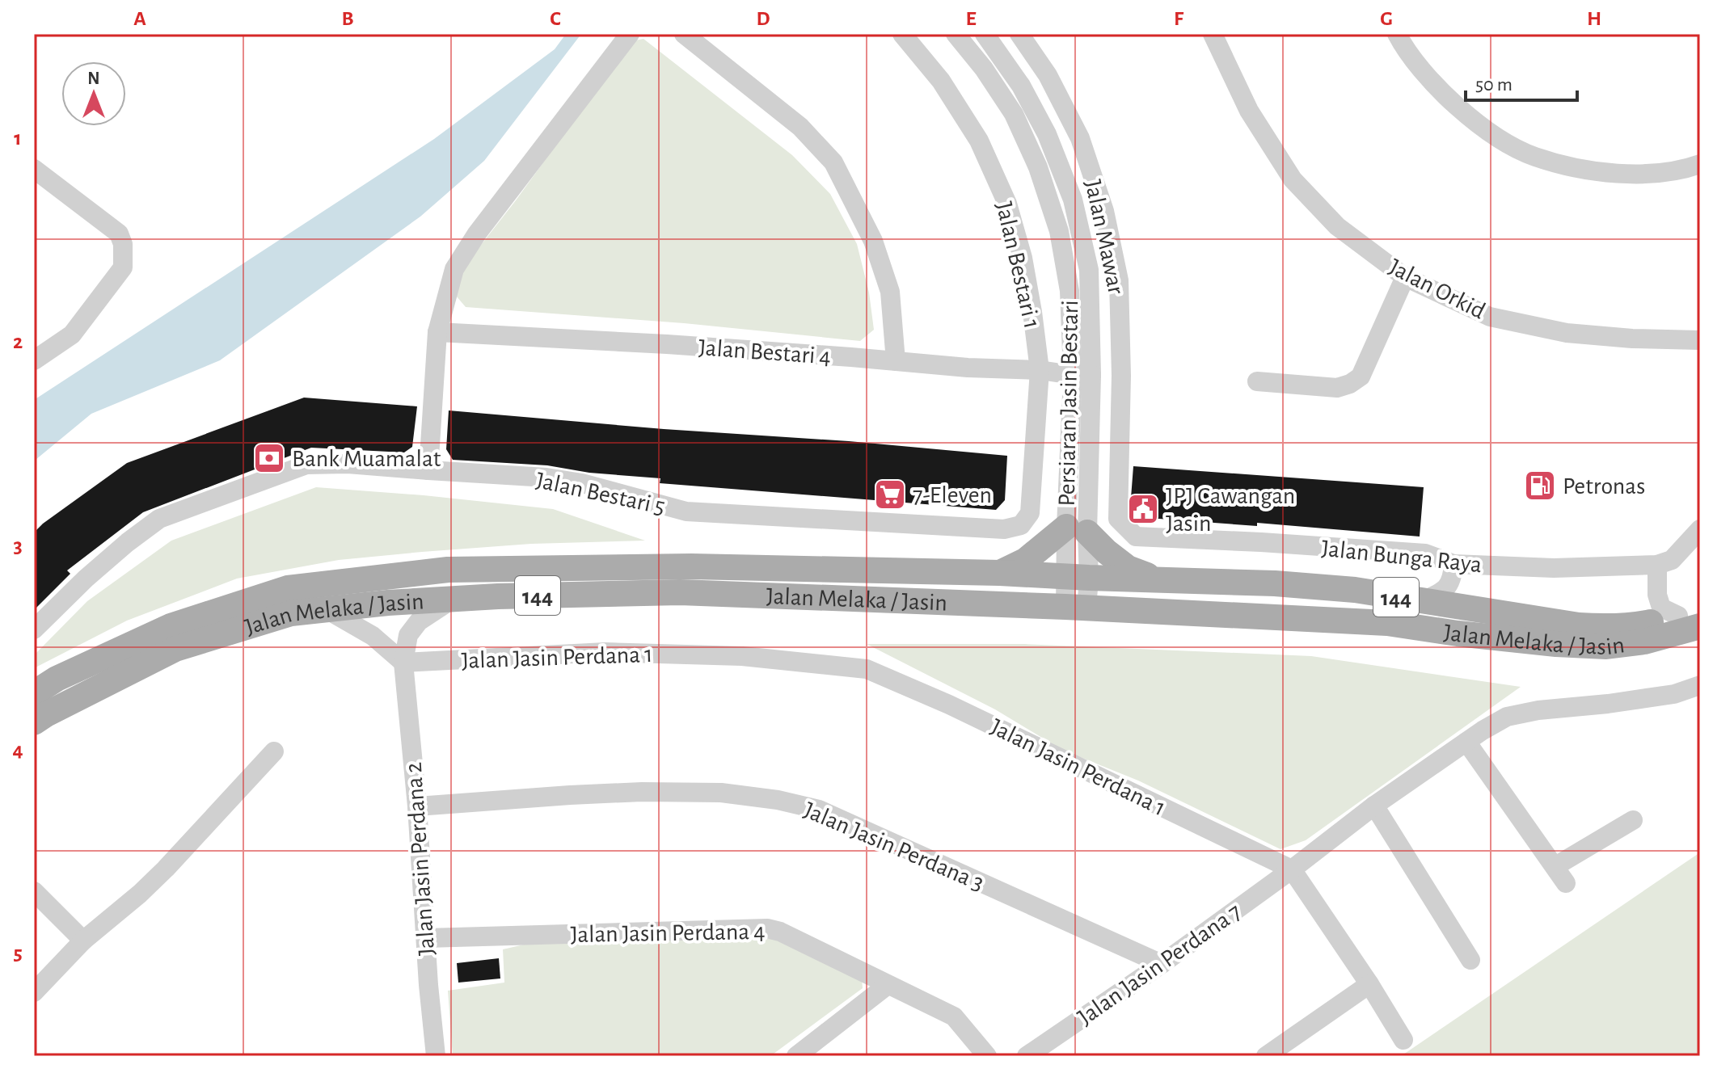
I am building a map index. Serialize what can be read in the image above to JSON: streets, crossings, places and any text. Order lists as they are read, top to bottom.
{
  "streets": {
    "main road": ["144", "Jalan Melaka / Jasin"],
    "street": [
      "Jalan Mawar",
      "Jalan Bestari 1",
      "Jalan Orkid",
      "Jalan Bestari 4",
      "Persiaran Jasin Bestari",
      "Jalan Bestari 5",
      "Jalan Bunga Raya",
      "Jalan Jasin Perdana 1",
      "Jalan Jasin Perdana 3",
      "Jalan Jasin Perdana 2",
      "Jalan Jasin Perdana 4",
      "Jalan Jasin Perdana 7"
    ]
  },
  "crossings": [
    ["Jalan Mawar", "Jalan Bunga Raya"],
    ["Jalan Bestari 1", "Jalan Bestari 4"],
    ["Jalan Bestari 1", "Jalan Bestari 5"],
    ["Jalan Bestari 4", "Persiaran Jasin Bestari"],
    ["Jalan Bestari 4", "Jalan Bestari 5"],
    ["Persiaran Jasin Bestari", "Jalan Melaka / Jasin"],
    ["Jalan Melaka / Jasin", "Jalan Jasin Perdana 2"],
    ["Jalan Jasin Perdana 1", "Jalan Jasin Perdana 2"],
    ["Jalan Jasin Perdana 1", "Jalan Jasin Perdana 7"],
    ["Jalan Jasin Perdana 3", "Jalan Jasin Perdana 2"],
    ["Jalan Jasin Perdana 3", "Jalan Jasin Perdana 7"],
    ["Jalan Jasin Perdana 2", "Jalan Jasin Perdana 4"]
  ],
  "places": {
    "bank": ["Bank Muamalat"],
    "fuel station": ["Petronas"],
    "supermarket": ["7-Eleven"],
    "public building": ["JPJ Cawangan Jasin"]
  },
  "scale_bar": "50 m",
  "north": "top",
  "grid": {
    "columns": [
      "A",
      "B",
      "C",
      "D",
      "E",
      "F",
      "G",
      "H"
    ],
    "rows": [
      "1",
      "2",
      "3",
      "4",
      "5"
    ]
  }
}
